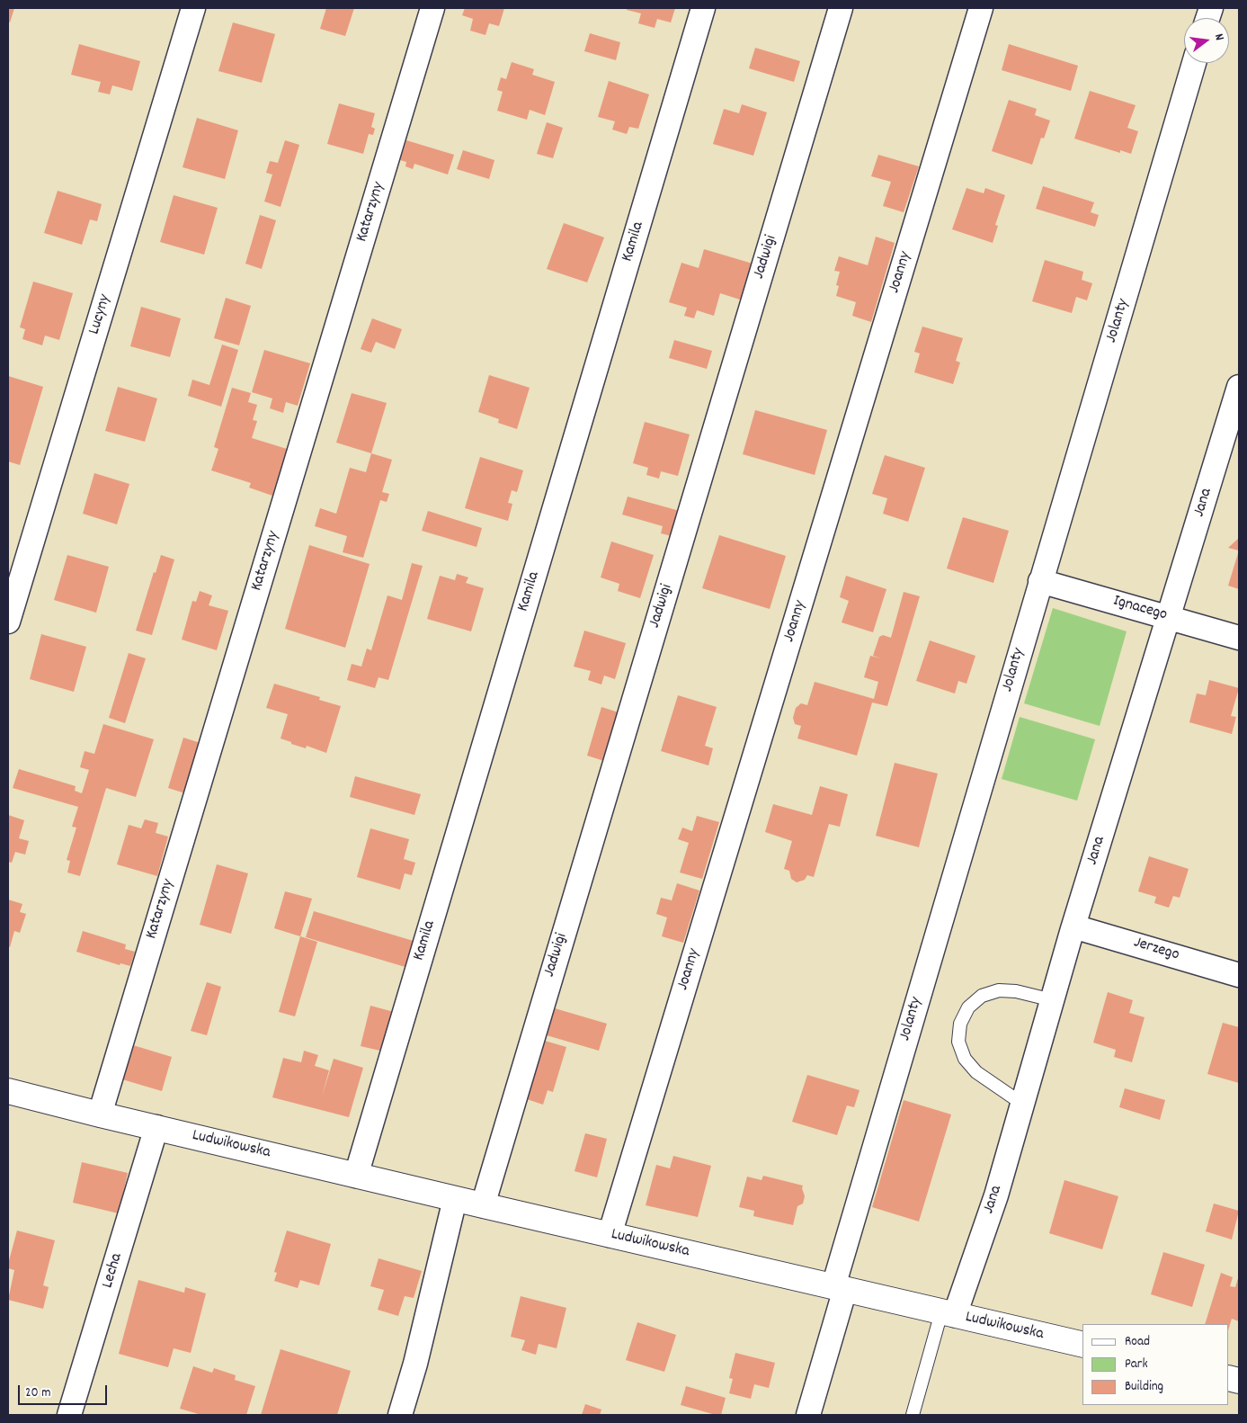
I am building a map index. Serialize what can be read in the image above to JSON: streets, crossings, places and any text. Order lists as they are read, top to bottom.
{
  "streets": {
    "street": [
      "Katarzyny",
      "Kamila",
      "Jadwigi",
      "Joanny",
      "Lucyny",
      "Jolanty",
      "Jana",
      "Ignacego",
      "Jerzego",
      "Ludwikowska",
      "Lecha"
    ]
  },
  "crossings": [
    ["Katarzyny", "Ludwikowska"],
    ["Kamila", "Ludwikowska"],
    ["Jadwigi", "Ludwikowska"],
    ["Joanny", "Ludwikowska"],
    ["Jolanty", "Ignacego"],
    ["Jolanty", "Ludwikowska"],
    ["Jana", "Ignacego"],
    ["Jana", "Jerzego"],
    ["Jana", "Ludwikowska"],
    ["Ludwikowska", "Lecha"]
  ],
  "legend": ["Road", "Park", "Building"],
  "scale_bar": "20 m",
  "north": "right"
}
